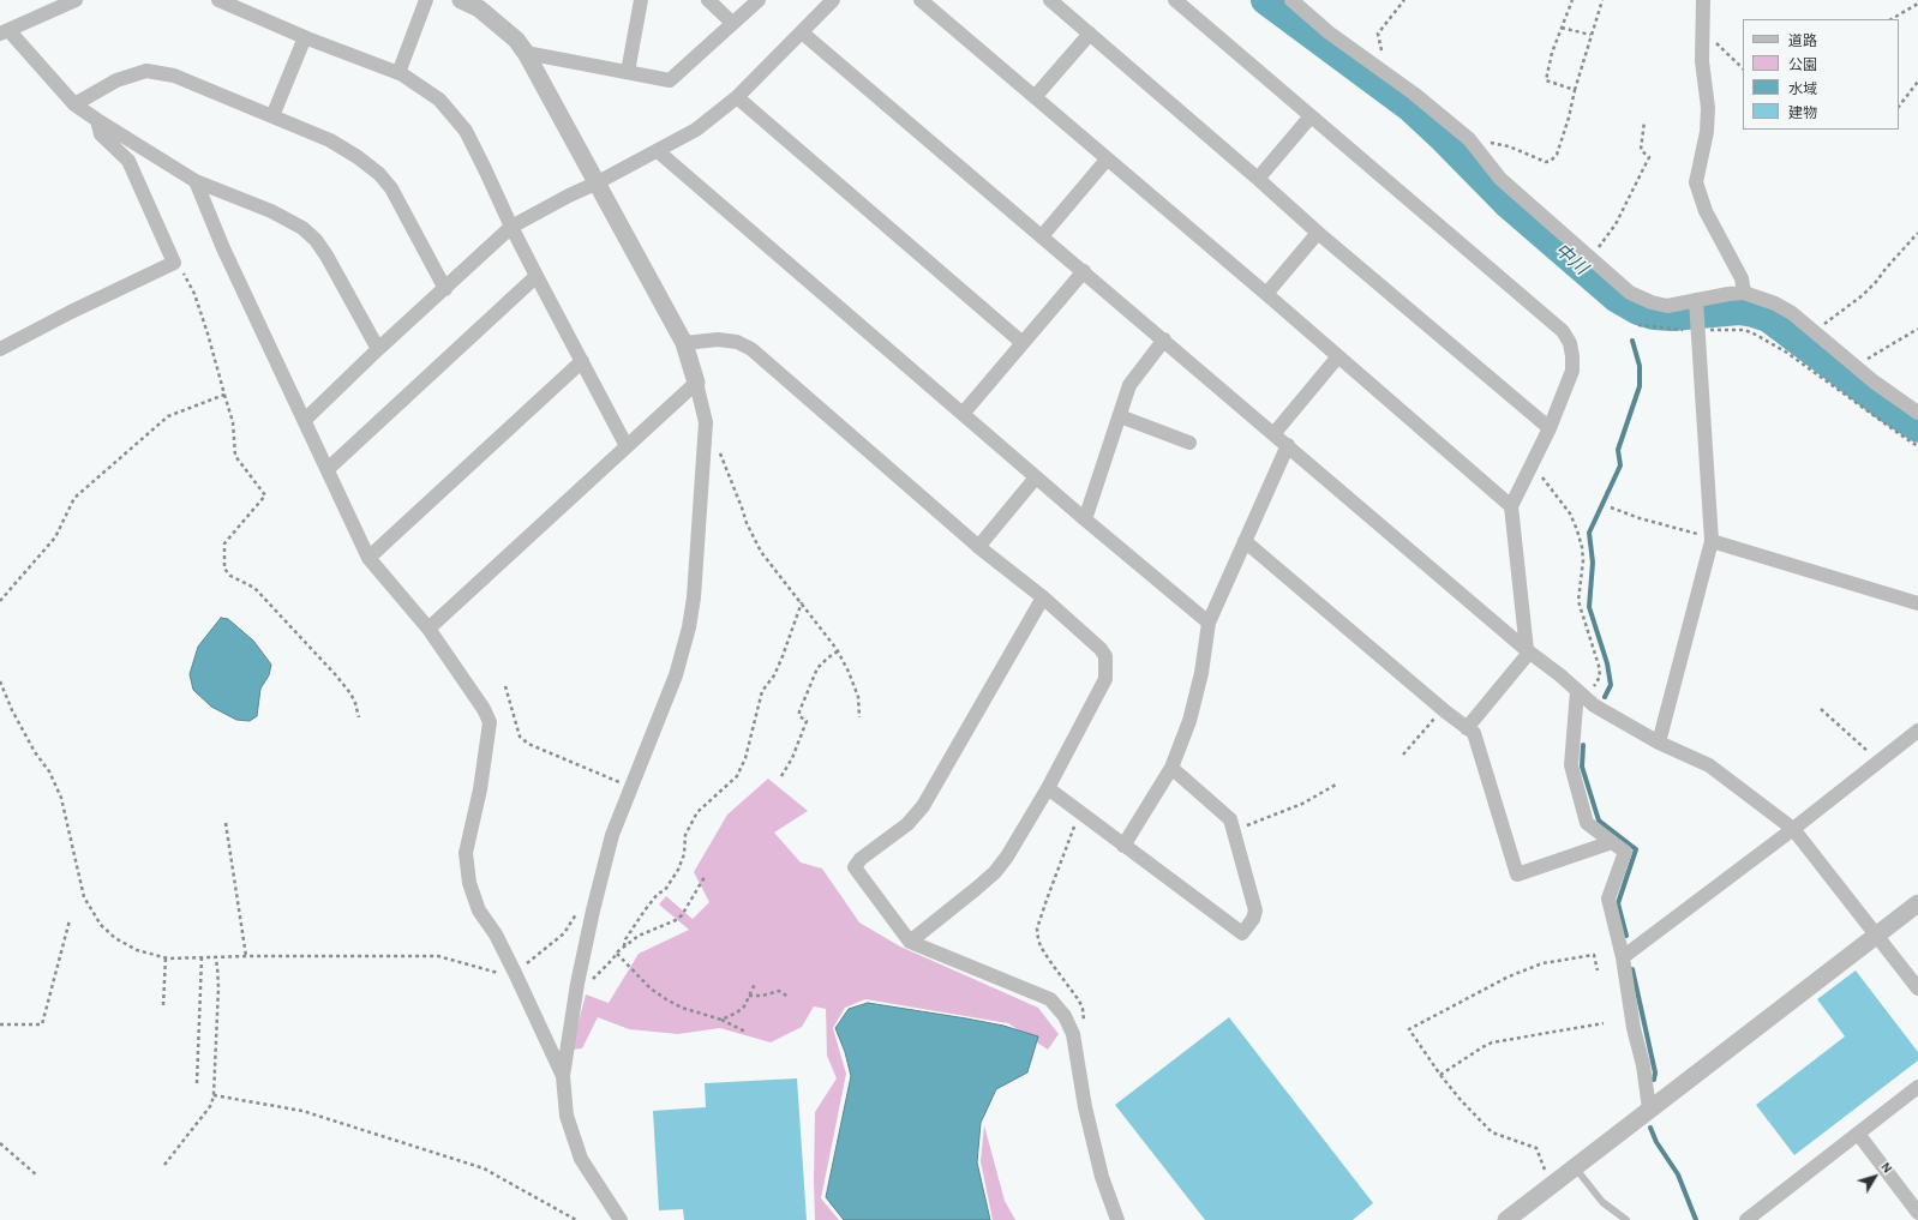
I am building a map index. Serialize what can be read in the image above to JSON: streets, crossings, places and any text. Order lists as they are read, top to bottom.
{
  "water": ["中川"],
  "legend": [
    "道路",
    "公園",
    "水域",
    "建物"
  ],
  "north": "top right"
}
